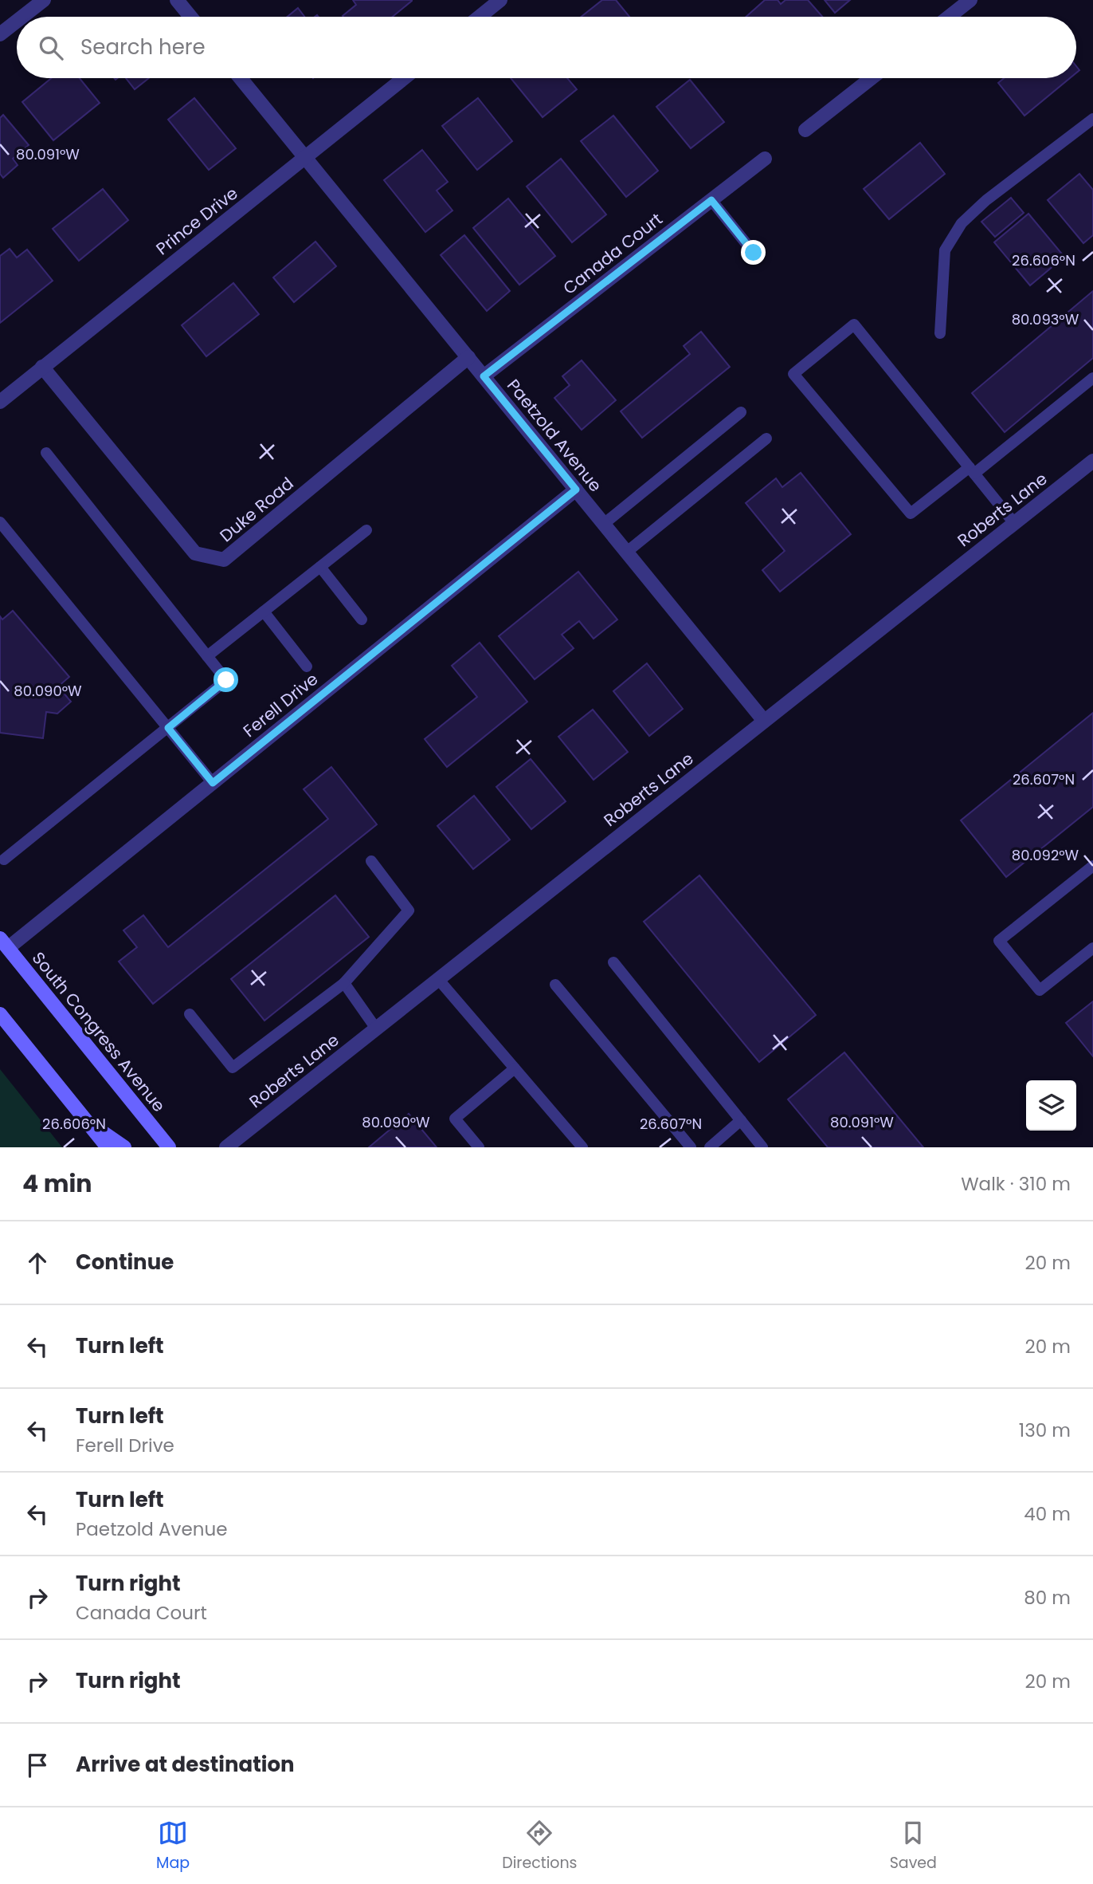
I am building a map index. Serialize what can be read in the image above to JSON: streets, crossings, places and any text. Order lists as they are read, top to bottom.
{
  "streets": {
    "main road": ["South Congress Avenue"],
    "street": [
      "Prince Drive",
      "Canada Court",
      "Paetzold Avenue",
      "Duke Road",
      "Roberts Lane",
      "Ferell Drive"
    ]
  },
  "crossings": [
    ["Prince Drive", "Paetzold Avenue"],
    ["Prince Drive", "Duke Road"],
    ["Canada Court", "Paetzold Avenue"],
    ["Paetzold Avenue", "Duke Road"],
    ["Paetzold Avenue", "Roberts Lane"],
    ["Paetzold Avenue", "Ferell Drive"],
    ["Ferell Drive", "South Congress Avenue"]
  ],
  "page": {
    "search": "Search here",
    "heading": ["4 min", "Walk · 310 m"],
    "list": [
      ["Continue", "20 m"],
      ["Turn left", "20 m"],
      ["Turn left", "Ferell Drive", "130 m"],
      ["Turn left", "Paetzold Avenue", "40 m"],
      ["Turn right", "Canada Court", "80 m"],
      ["Turn right", "20 m"],
      "Arrive at destination"
    ],
    "nav": ["Map", "Directions", "Saved"]
  },
  "coordinates": [
    "80.091°W",
    "26.606°N",
    "80.093°W",
    "80.090°W",
    "26.607°N",
    "80.092°W"
  ]
}
